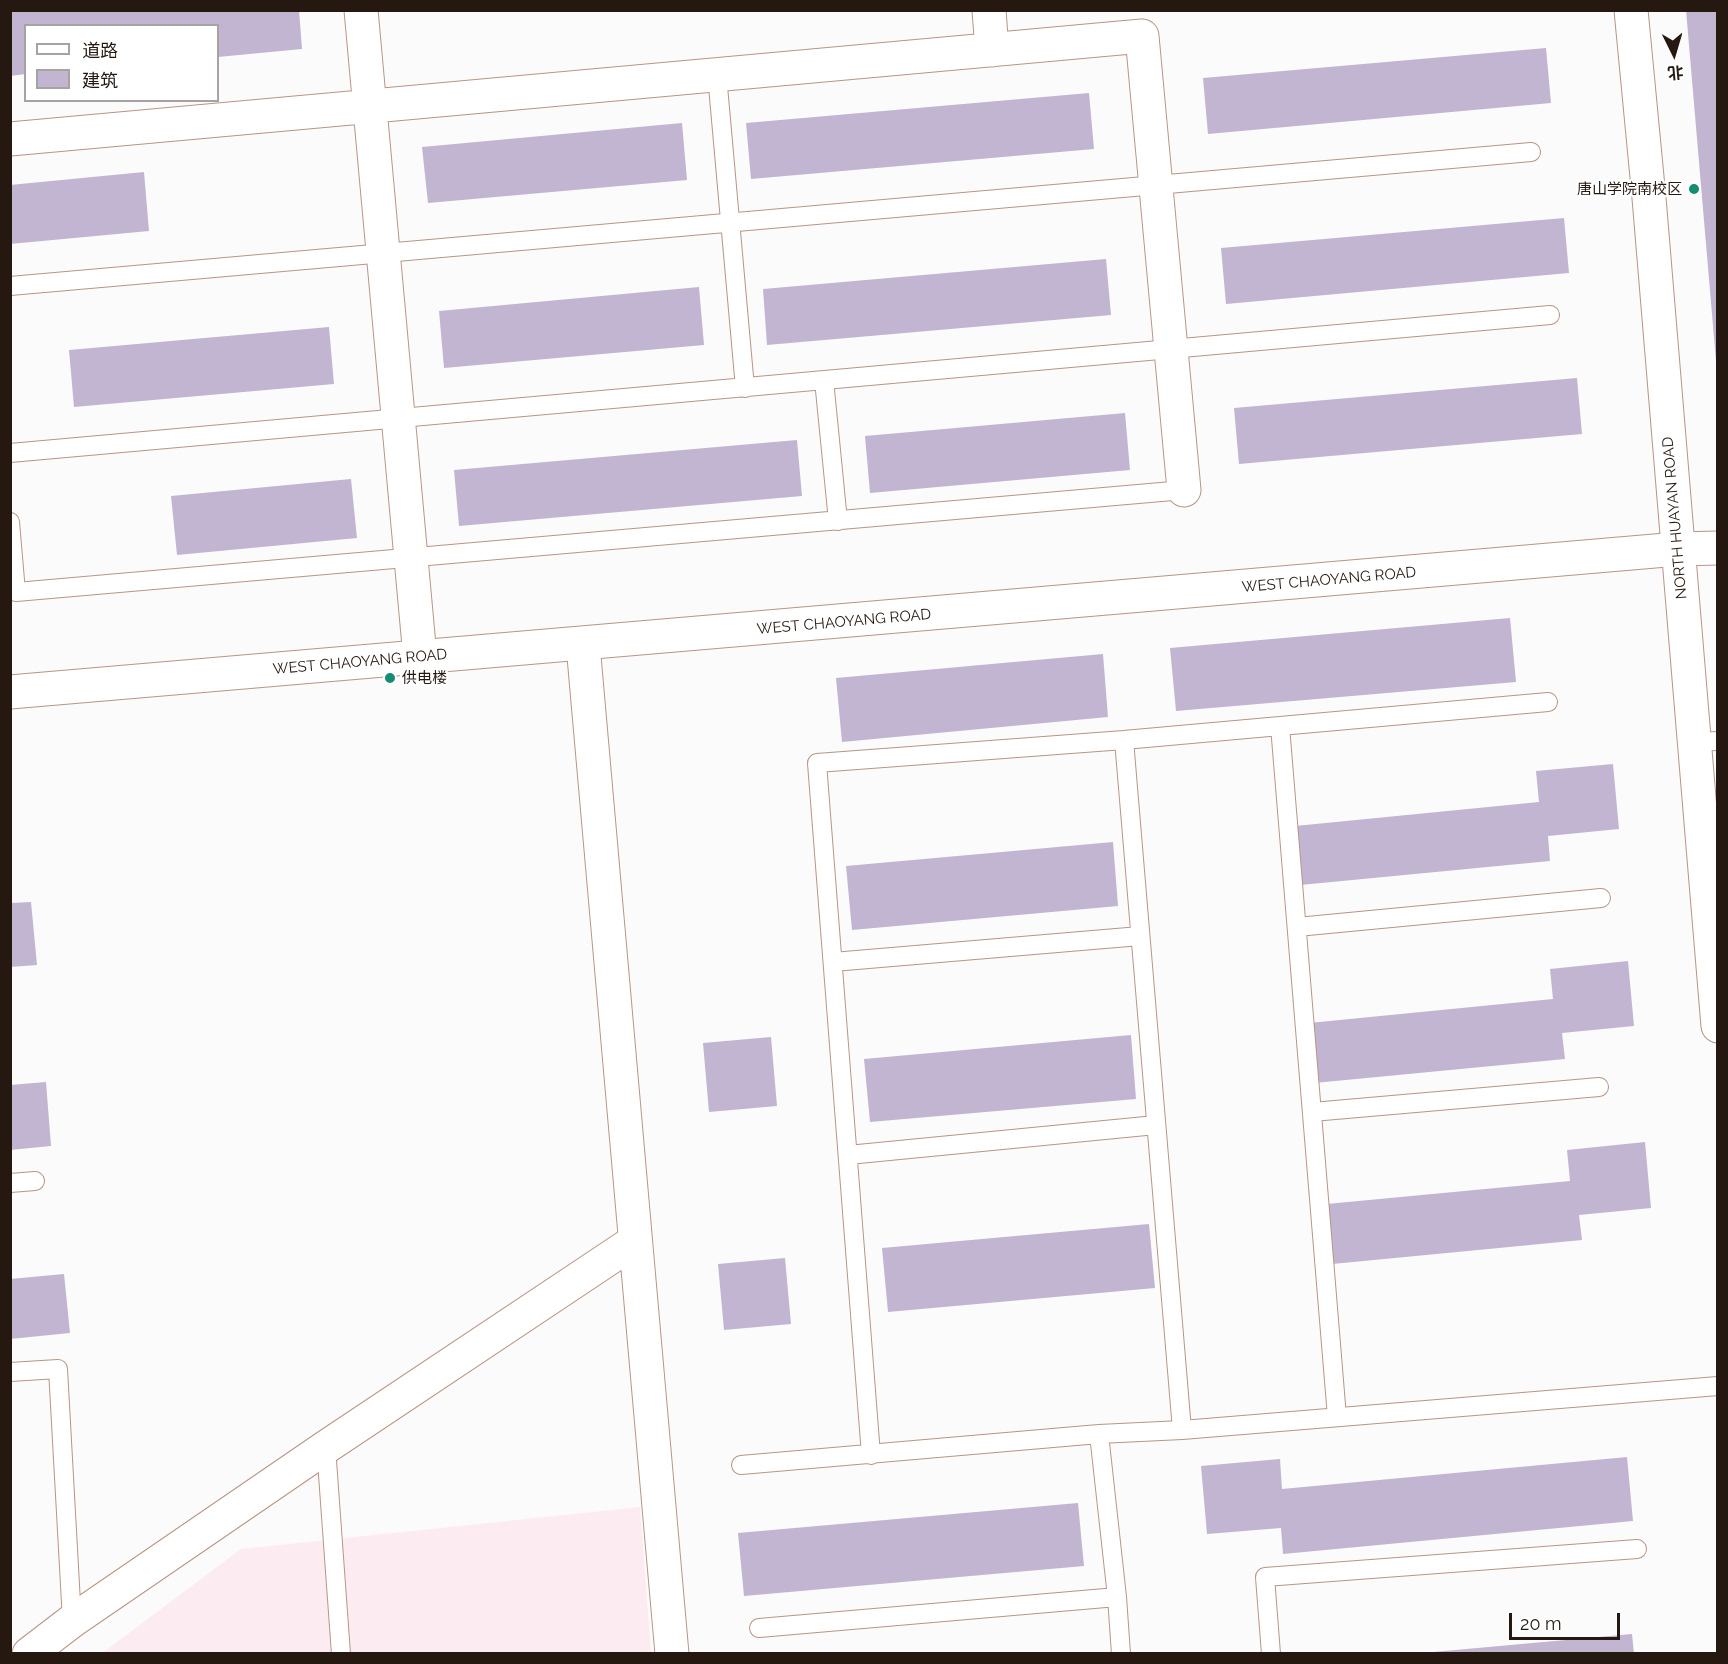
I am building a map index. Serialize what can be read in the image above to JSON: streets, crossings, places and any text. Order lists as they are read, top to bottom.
{
  "streets": {
    "street": ["NORTH HUAYAN ROAD", "WEST CHAOYANG ROAD"]
  },
  "crossings": [
    ["NORTH HUAYAN ROAD", "WEST CHAOYANG ROAD"]
  ],
  "places": ["唐山学院南校区", "供电楼"],
  "legend": ["道路", "建筑"],
  "scale_bar": "20 m",
  "north": "bottom"
}
